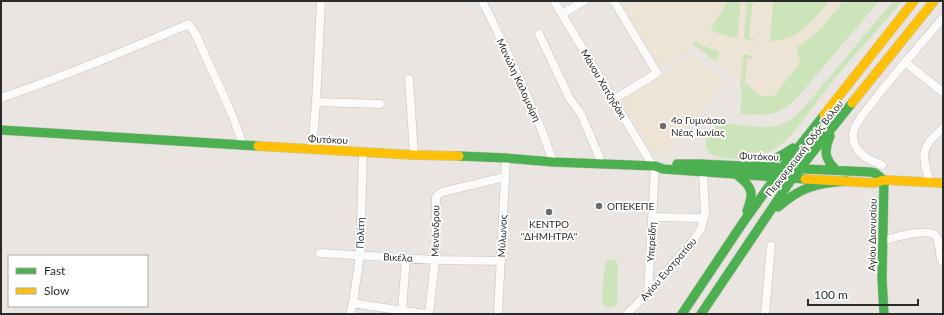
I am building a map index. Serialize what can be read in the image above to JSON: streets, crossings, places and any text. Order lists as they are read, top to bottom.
{
  "streets": {
    "main road": ["Φυτόκου", "Περιφερειακή Οδός Βόλου", "Αγίου Διονυσίου"],
    "street": [
      "Μανώλη Καλομοίρη",
      "Μάνου Χατζηδάκι",
      "Μενάνδρου",
      "Πολίτη",
      "Μύλωνος",
      "Υπερείδη",
      "Βικέλα",
      "Αγίου Ευστρατίου"
    ]
  },
  "crossings": [
    ["Μανώλη Καλομοίρη", "Φυτόκου"],
    ["Μάνου Χατζηδάκι", "Φυτόκου"],
    ["Μάνου Χατζηδάκι", "Υπερείδη"],
    ["Φυτόκου", "Περιφερειακή Οδός Βόλου"],
    ["Φυτόκου", "Πολίτη"],
    ["Φυτόκου", "Αγίου Διονυσίου"],
    ["Φυτόκου", "Μύλωνος"],
    ["Φυτόκου", "Υπερείδη"],
    ["Φυτόκου", "Αγίου Ευστρατίου"],
    ["Μενάνδρου", "Μύλωνος"],
    ["Μενάνδρου", "Βικέλα"],
    ["Πολίτη", "Βικέλα"],
    ["Μύλωνος", "Βικέλα"],
    ["Υπερείδη", "Αγίου Ευστρατίου"]
  ],
  "places": ["4ο Γυμνάσιο Νέας Ιωνίας", "ΟΠΕΚΕΠΕ", "ΚΕΝΤΡΟ ''ΔΗΜΗΤΡΑ''"],
  "legend": ["Fast", "Slow"],
  "scale_bar": "100 m"
}
